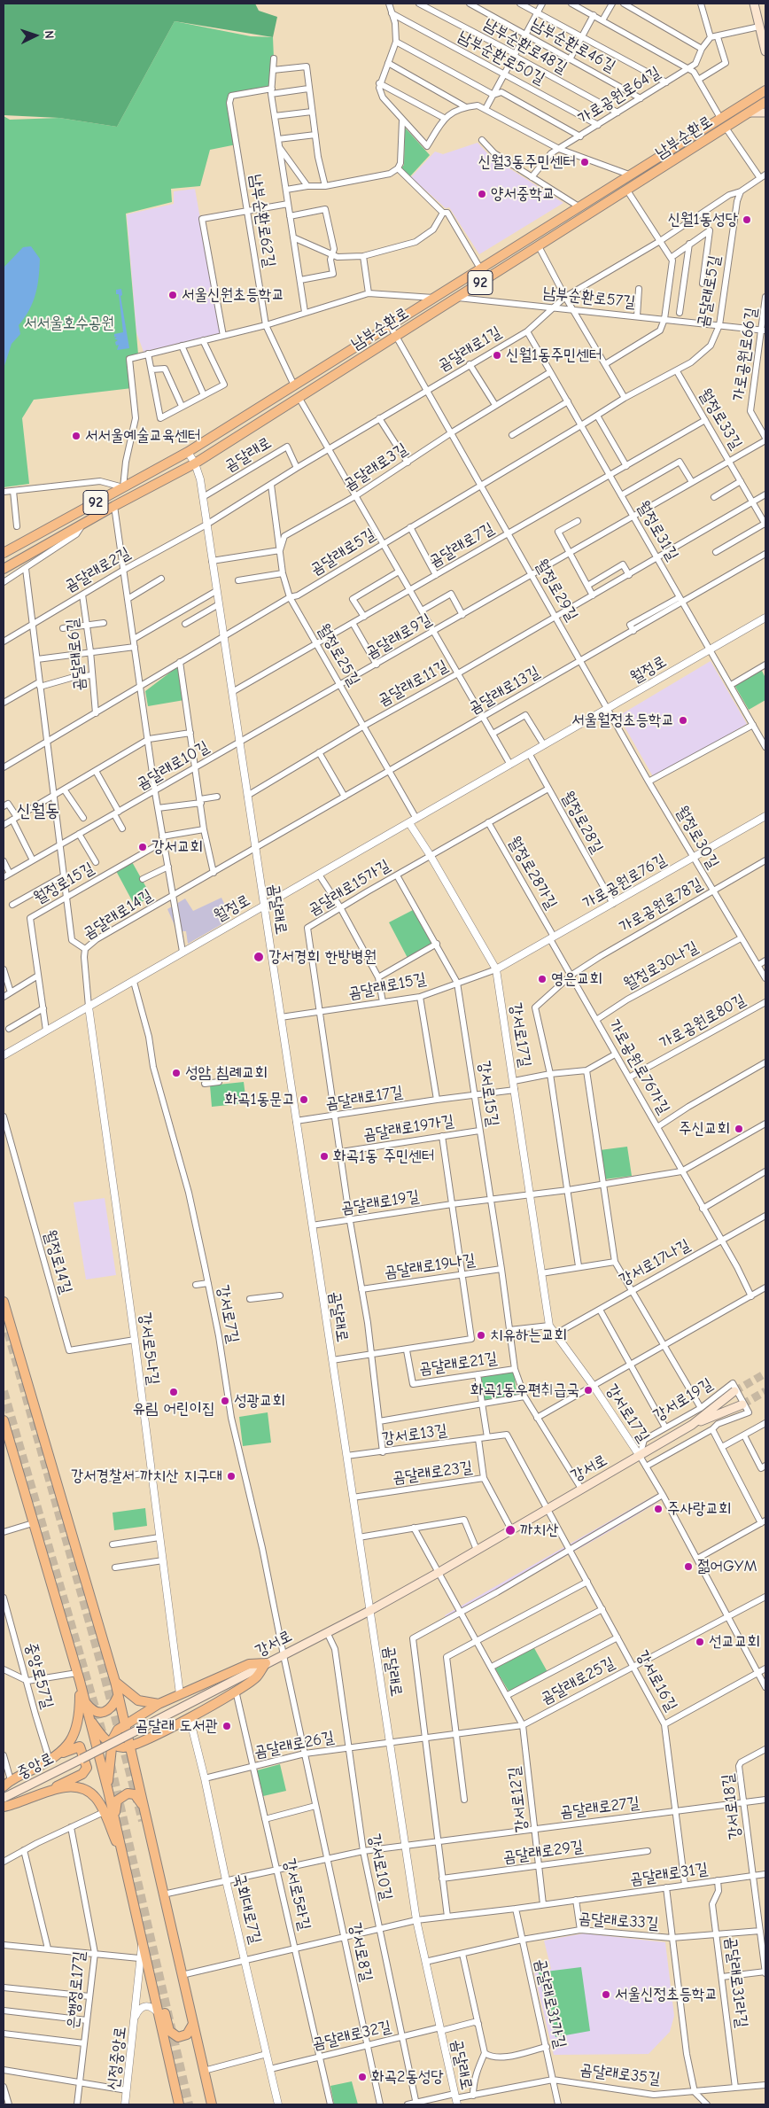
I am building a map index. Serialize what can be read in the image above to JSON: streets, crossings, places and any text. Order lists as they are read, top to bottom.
{
  "streets": {
    "main road": [
      "남부순환로",
      "92",
      "강서로",
      "중앙로"
    ],
    "street": [
      "남부순환로46길",
      "남부순환로48길",
      "남부순환로50길",
      "가로공원로64길",
      "남부순환로62길",
      "곰달래로5길",
      "남부순환로57길",
      "곰달래로1길",
      "가로공원로66길",
      "월정로33길",
      "곰달래로",
      "곰달래로3길",
      "월정로31길",
      "곰달래로7길",
      "곰달래로2길",
      "월정로29길",
      "곰달래로9길",
      "곰달래로6길",
      "월정로25길",
      "월정로",
      "곰달래로11길",
      "곰달래로13길",
      "곰달래로10길",
      "월정로28길",
      "월정로30길",
      "월정로28가길",
      "가로공원로76길",
      "월정로15길",
      "곰달래로15가길",
      "가로공원로78길",
      "곰달래로14길",
      "월정로30나길",
      "곰달래로15길",
      "가로공원로80길",
      "강서로17길",
      "가로공원로76가길",
      "강서로15길",
      "곰달래로17길",
      "곰달래로19가길",
      "곰달래로19길",
      "월정로14길",
      "강서로17나길",
      "곰달래로19나길",
      "강서로7길",
      "강서로5나길",
      "곰달래로21길",
      "강서로19길",
      "강서로13길",
      "곰달래로23길",
      "중앙로57길",
      "곰달래로25길",
      "강서로16길",
      "곰달래로26길",
      "강서로12길",
      "강서로18길",
      "곰달래로27길",
      "곰달래로29길",
      "강서로10길",
      "곰달래로31길",
      "강서로5라길",
      "국회대로7길",
      "곰달래로33길",
      "강서로8길",
      "곰달래로31라길",
      "은행정로17길",
      "곰달래로31가길",
      "곰달래로32길",
      "신정중앙로",
      "곰달래로35길"
    ]
  },
  "crossings": [
    ["남부순환로46길", "가로공원로64길"],
    ["남부순환로48길", "가로공원로64길"],
    ["남부순환로50길", "가로공원로64길"],
    ["남부순환로", "남부순환로62길"],
    ["남부순환로", "남부순환로57길"],
    ["남부순환로", "곰달래로"],
    ["남부순환로", "월정로29길"],
    ["곰달래로5길", "남부순환로57길"],
    ["곰달래로5길", "곰달래로1길"],
    ["곰달래로5길", "월정로33길"],
    ["곰달래로5길", "곰달래로"],
    ["곰달래로5길", "월정로31길"],
    ["곰달래로5길", "월정로29길"],
    ["곰달래로5길", "곰달래로6길"],
    ["곰달래로5길", "월정로25길"],
    ["남부순환로57길", "곰달래로1길"],
    ["남부순환로57길", "가로공원로66길"],
    ["곰달래로1길", "곰달래로"],
    ["곰달래로1길", "곰달래로2길"],
    ["곰달래로1길", "월정로29길"],
    ["가로공원로66길", "곰달래로9길"],
    ["월정로33길", "곰달래로7길"],
    ["월정로33길", "곰달래로9길"],
    ["월정로33길", "곰달래로11길"],
    ["곰달래로", "곰달래로7길"],
    ["곰달래로", "곰달래로2길"],
    ["곰달래로", "곰달래로9길"],
    ["곰달래로", "곰달래로6길"],
    ["곰달래로", "월정로"],
    ["곰달래로", "곰달래로11길"],
    ["곰달래로", "곰달래로13길"],
    ["곰달래로", "곰달래로10길"],
    ["곰달래로", "곰달래로14길"],
    ["곰달래로", "곰달래로15길"],
    ["곰달래로", "곰달래로17길"],
    ["곰달래로", "곰달래로19길"],
    ["곰달래로", "곰달래로21길"],
    ["곰달래로", "강서로13길"],
    ["곰달래로", "강서로"],
    ["곰달래로", "곰달래로23길"],
    ["곰달래로", "곰달래로25길"],
    ["곰달래로", "곰달래로26길"],
    ["곰달래로", "곰달래로27길"],
    ["곰달래로", "곰달래로31길"],
    ["곰달래로", "곰달래로33길"],
    ["곰달래로", "곰달래로32길"],
    ["곰달래로", "곰달래로35길"],
    ["곰달래로3길", "월정로29길"],
    ["월정로31길", "곰달래로7길"],
    ["월정로31길", "곰달래로9길"],
    ["월정로31길", "월정로"],
    ["월정로31길", "곰달래로11길"],
    ["월정로31길", "곰달래로13길"],
    ["곰달래로7길", "월정로29길"],
    ["곰달래로7길", "월정로25길"],
    ["곰달래로2길", "곰달래로6길"],
    ["월정로29길", "곰달래로9길"],
    ["월정로29길", "월정로"],
    ["월정로29길", "곰달래로11길"],
    ["월정로29길", "곰달래로13길"],
    ["월정로29길", "월정로30길"],
    ["곰달래로9길", "월정로25길"],
    ["곰달래로9길", "곰달래로10길"],
    ["월정로25길", "월정로"],
    ["월정로25길", "곰달래로11길"],
    ["월정로25길", "곰달래로13길"],
    ["월정로", "월정로28길"],
    ["월정로", "월정로30길"],
    ["월정로", "월정로15길"],
    ["월정로", "곰달래로14길"],
    ["월정로", "강서로17길"],
    ["월정로", "강서로7길"],
    ["월정로", "강서로5나길"],
    ["곰달래로13길", "곰달래로14길"],
    ["월정로28길", "가로공원로76길"],
    ["월정로30길", "가로공원로76길"],
    ["월정로30길", "가로공원로78길"],
    ["월정로30길", "월정로30나길"],
    ["월정로28가길", "가로공원로76길"],
    ["월정로28가길", "가로공원로76가길"],
    ["가로공원로76길", "곰달래로15길"],
    ["가로공원로76길", "강서로17길"],
    ["가로공원로76길", "가로공원로76가길"],
    ["곰달래로15가길", "곰달래로15길"],
    ["곰달래로15가길", "강서로17길"],
    ["곰달래로15가길", "강서로15길"],
    ["가로공원로78길", "가로공원로76가길"],
    ["곰달래로14길", "강서로5나길"],
    ["월정로30나길", "가로공원로76가길"],
    ["곰달래로15길", "강서로17길"],
    ["곰달래로15길", "강서로15길"],
    ["가로공원로80길", "가로공원로76가길"],
    ["강서로17길", "강서로15길"],
    ["강서로17길", "곰달래로17길"],
    ["강서로17길", "곰달래로19길"],
    ["강서로17길", "강서로17나길"],
    ["강서로17길", "강서로19길"],
    ["강서로17길", "강서로"],
    ["가로공원로76가길", "곰달래로19길"],
    ["가로공원로76가길", "강서로17나길"],
    ["강서로15길", "곰달래로17길"],
    ["강서로15길", "곰달래로19가길"],
    ["강서로15길", "곰달래로19길"],
    ["강서로15길", "곰달래로19나길"],
    ["강서로15길", "곰달래로21길"],
    ["강서로15길", "강서로"],
    ["월정로14길", "강서로5나길"],
    ["곰달래로19나길", "곰달래로21길"],
    ["강서로7길", "강서로"],
    ["강서로7길", "강서로8길"],
    ["강서로19길", "강서로"],
    ["강서로13길", "강서로"],
    ["강서로13길", "강서로16길"],
    ["강서로", "곰달래로23길"],
    ["강서로", "강서로16길"],
    ["강서로", "중앙로"],
    ["강서로", "강서로12길"],
    ["강서로", "강서로10길"],
    ["강서로", "강서로8길"],
    ["곰달래로25길", "강서로16길"],
    ["곰달래로25길", "곰달래로26길"],
    ["곰달래로25길", "강서로12길"],
    ["강서로16길", "곰달래로27길"],
    ["강서로16길", "곰달래로31길"],
    ["곰달래로26길", "강서로10길"],
    ["곰달래로26길", "강서로5라길"],
    ["곰달래로26길", "국회대로7길"],
    ["곰달래로26길", "강서로8길"],
    ["강서로12길", "곰달래로27길"],
    ["강서로12길", "곰달래로29길"],
    ["강서로12길", "곰달래로31길"],
    ["강서로18길", "곰달래로27길"],
    ["강서로18길", "곰달래로31길"],
    ["강서로18길", "곰달래로33길"],
    ["곰달래로27길", "강서로10길"],
    ["곰달래로27길", "강서로5라길"],
    ["곰달래로27길", "국회대로7길"],
    ["곰달래로27길", "강서로8길"],
    ["강서로10길", "곰달래로31길"],
    ["강서로10길", "곰달래로32길"],
    ["강서로10길", "곰달래로35길"],
    ["곰달래로31길", "강서로5라길"],
    ["곰달래로31길", "국회대로7길"],
    ["곰달래로31길", "강서로8길"],
    ["곰달래로31길", "곰달래로31라길"],
    ["곰달래로31길", "곰달래로31가길"],
    ["강서로5라길", "곰달래로32길"],
    ["국회대로7길", "곰달래로32길"],
    ["곰달래로33길", "곰달래로31라길"],
    ["곰달래로33길", "곰달래로31가길"],
    ["강서로8길", "곰달래로32길"],
    ["곰달래로31라길", "곰달래로35길"],
    ["곰달래로31가길", "곰달래로35길"]
  ],
  "districts": ["신월동"],
  "parks": ["서서울호수공원"],
  "places": [
    "신월3동주민센터",
    "양서중학교",
    "신월1동성당",
    "서울신원초등학교",
    "신월1동주민센터",
    "서서울예술교육센터",
    "서울월정초등학교",
    "강서교회",
    "강서경희 한방병원",
    "영은교회",
    "성암 침례교회",
    "화곡1동문고",
    "주신교회",
    "화곡1동 주민센터",
    "치유하는교회",
    "화곡1동우편취급국",
    "유림 어린이집",
    "성광교회",
    "강서경찰서 까치산 지구대",
    "주사랑교회",
    "까치산",
    "젊어GYM",
    "선교교회",
    "곰달래 도서관",
    "서울신정초등학교",
    "화곡2동성당"
  ],
  "north": "right"
}
